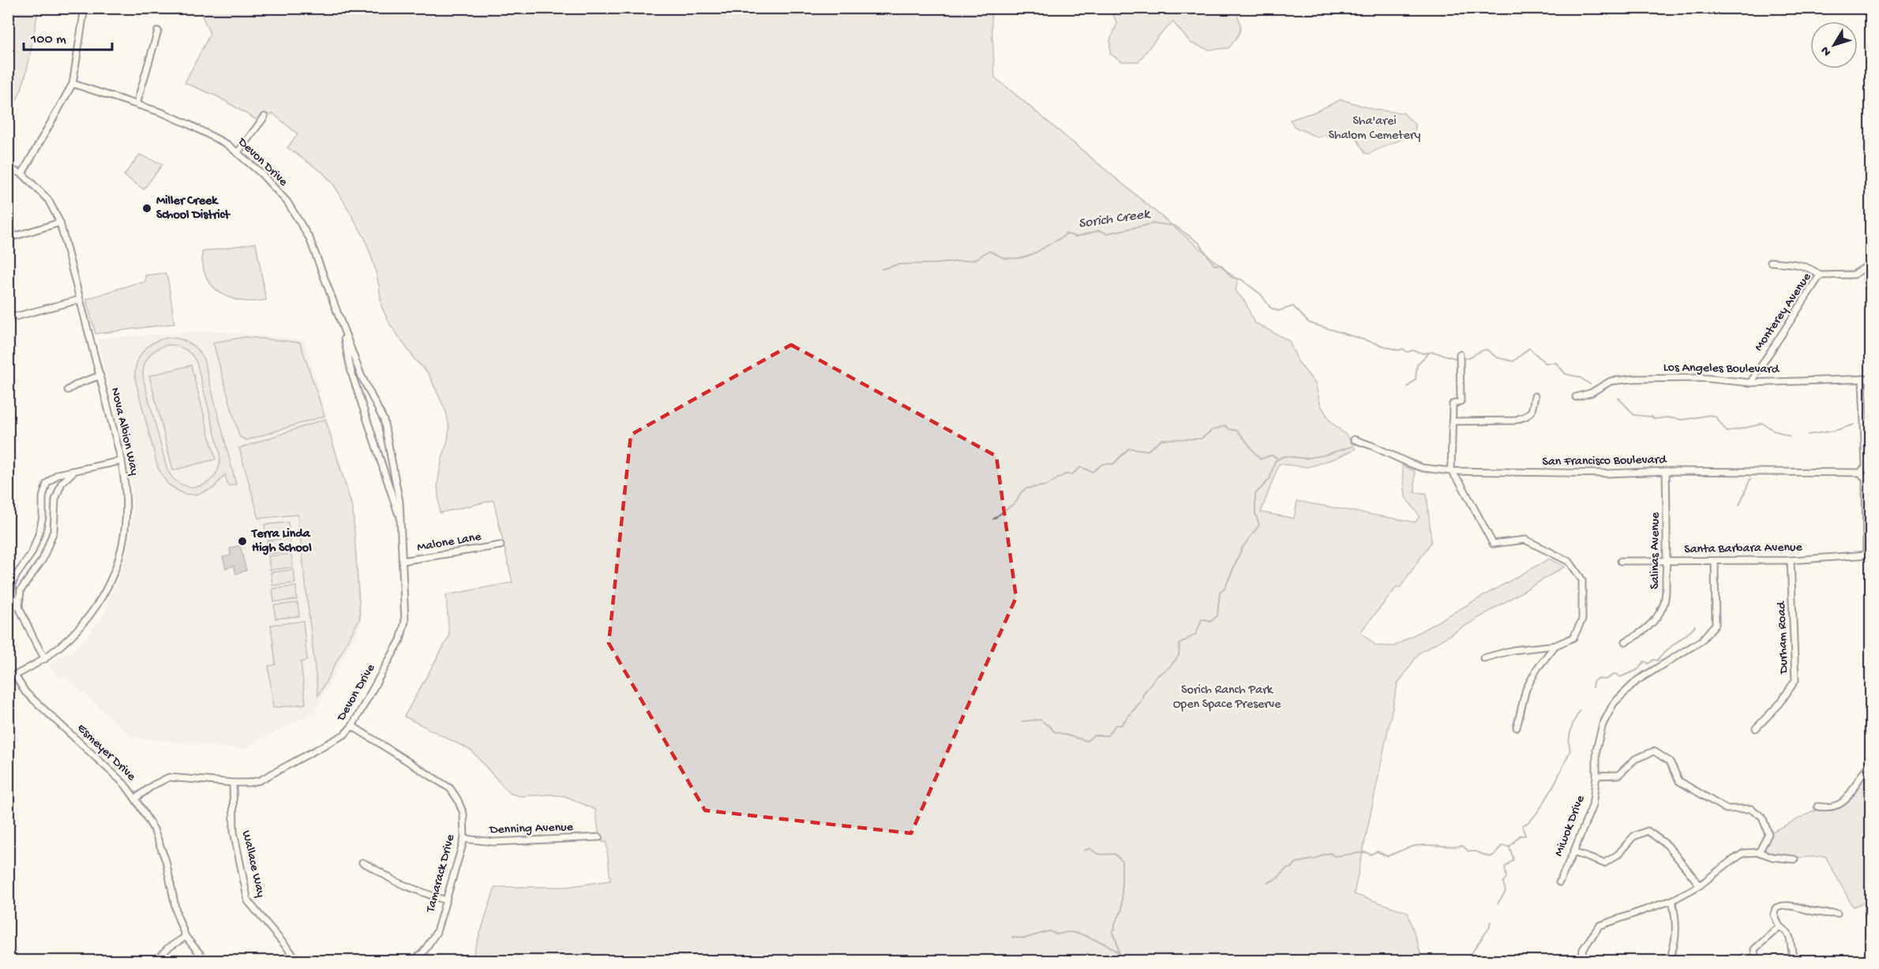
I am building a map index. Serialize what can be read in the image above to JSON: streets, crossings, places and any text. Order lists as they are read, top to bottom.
{
  "streets": {
    "street": [
      "Devon Drive",
      "Monterey Avenue",
      "Los Angeles Boulevard",
      "Nova Albion Way",
      "San Francisco Boulevard",
      "Malone Lane",
      "Santa Barbara Avenue",
      "Salinas Avenue",
      "Durham Road",
      "Esmeyer Drive",
      "Miwok Drive",
      "Denning Avenue",
      "Wallace Way",
      "Tamarack Drive"
    ]
  },
  "crossings": [
    ["Devon Drive", "Malone Lane"],
    ["Devon Drive", "Esmeyer Drive"],
    ["Devon Drive", "Wallace Way"],
    ["Devon Drive", "Tamarack Drive"],
    ["Monterey Avenue", "Los Angeles Boulevard"],
    ["Nova Albion Way", "Esmeyer Drive"],
    ["San Francisco Boulevard", "Santa Barbara Avenue"],
    ["San Francisco Boulevard", "Salinas Avenue"],
    ["Santa Barbara Avenue", "Salinas Avenue"],
    ["Santa Barbara Avenue", "Durham Road"],
    ["Santa Barbara Avenue", "Miwok Drive"],
    ["Denning Avenue", "Tamarack Drive"]
  ],
  "water": ["Sorich Creek"],
  "parks": ["Sha'arei Shalom Cemetery", "Sorich Ranch Park Open Space Preserve"],
  "places": ["Miller Creek School District", "Terra Linda High School"],
  "scale_bar": "100 m",
  "north": "bottom left"
}
